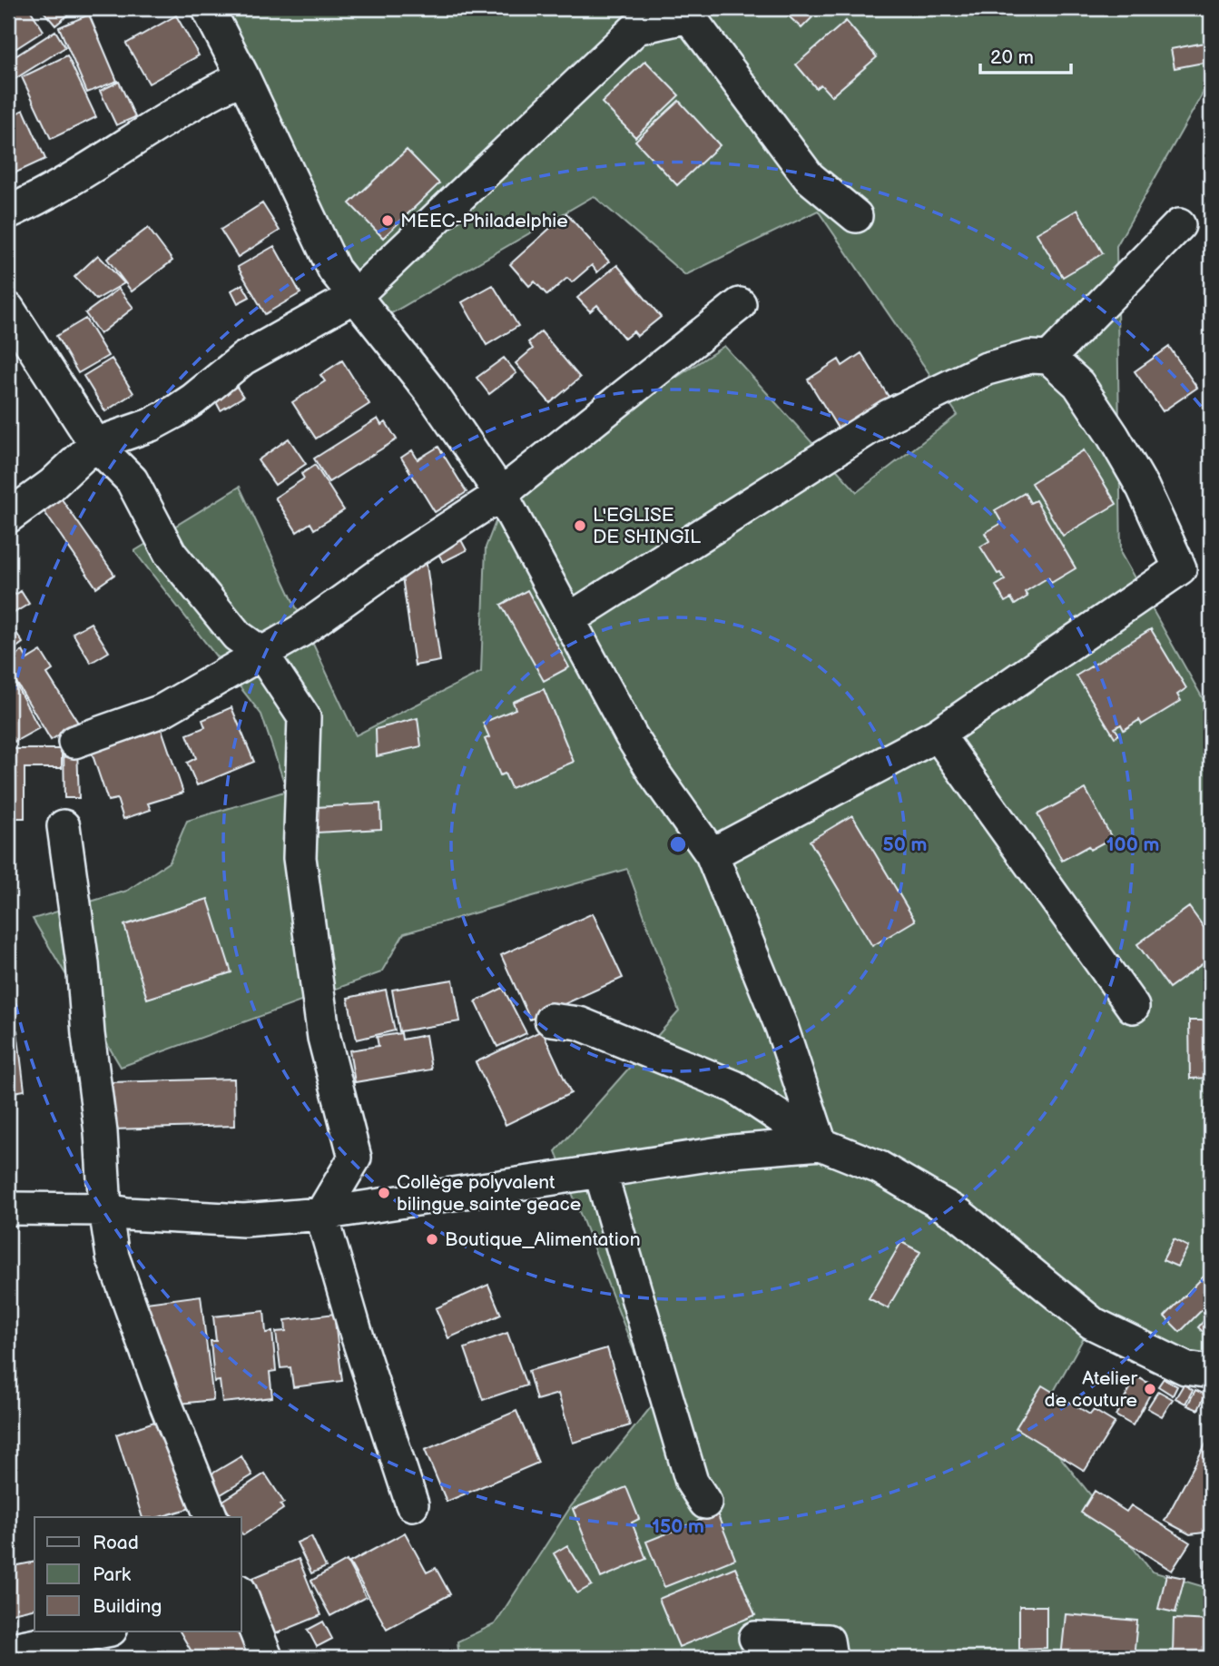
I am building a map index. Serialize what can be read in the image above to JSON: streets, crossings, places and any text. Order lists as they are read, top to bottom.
{
  "places": [
    "MEEC-Philadelphie",
    "L'EGLISE DE SHINGIL",
    "Collège polyvalent bilingue sainte geace",
    "Boutique_Alimentation",
    "Atelier de couture"
  ],
  "legend": ["Road", "Park", "Building"],
  "scale_bar": "20 m",
  "rings": ["50 m", "100 m", "150 m"]
}
